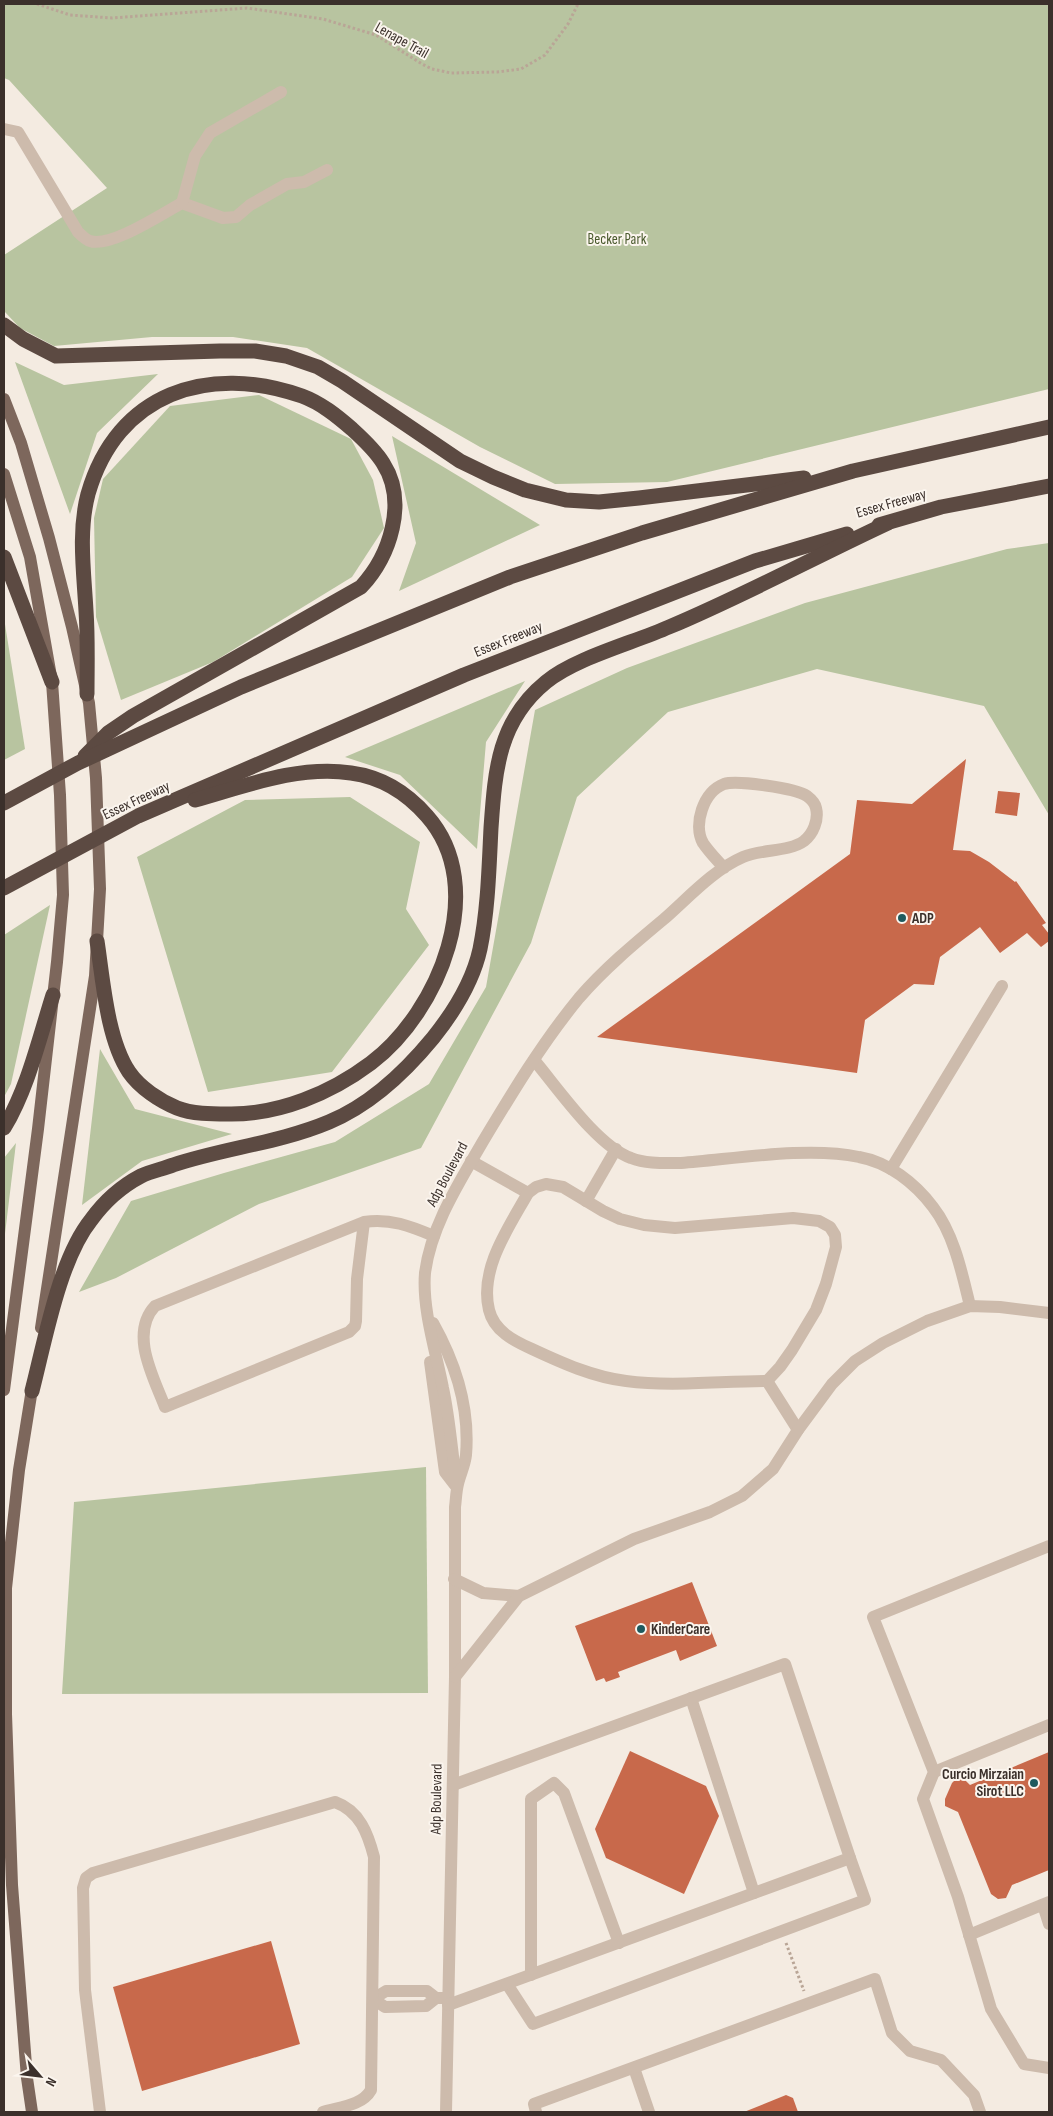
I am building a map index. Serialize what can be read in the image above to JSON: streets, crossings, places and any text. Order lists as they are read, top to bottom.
{
  "streets": {
    "highway": ["Essex Freeway"],
    "street": ["Adp Boulevard"],
    "path": ["Lenape Trail"]
  },
  "parks": ["Becker Park"],
  "places": ["ADP", "KinderCare", "Curcio Mirzaian Sirot LLC"],
  "north": "bottom right"
}
